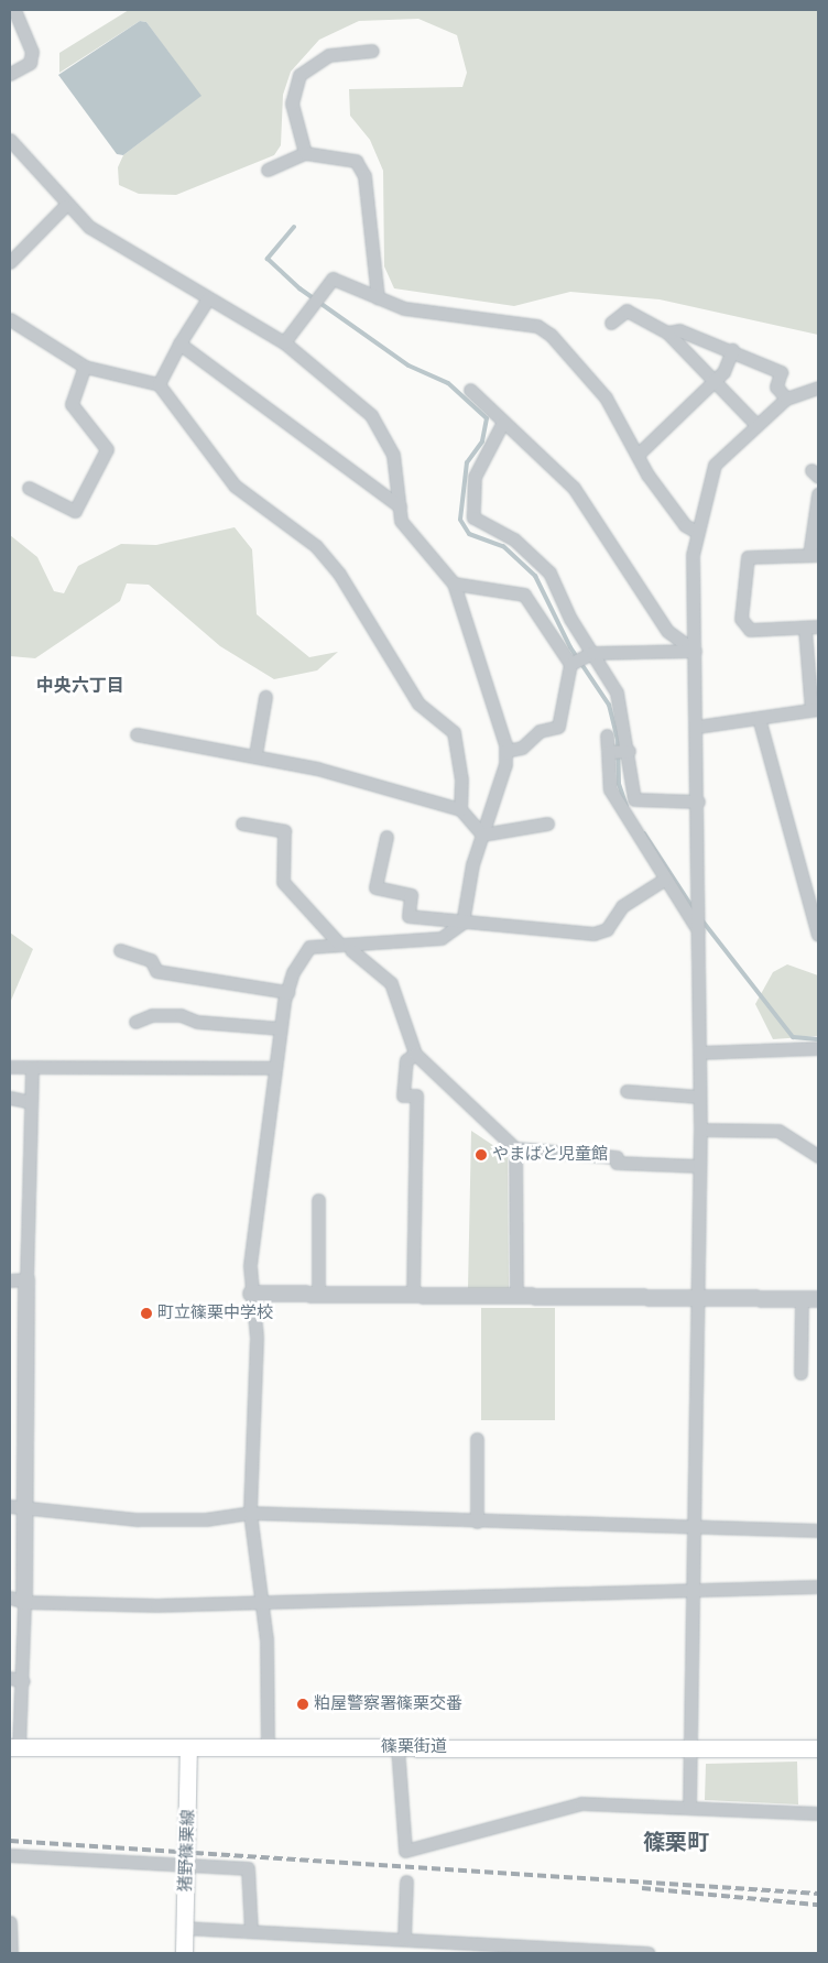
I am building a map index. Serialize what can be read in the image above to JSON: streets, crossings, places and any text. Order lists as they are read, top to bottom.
{
  "streets": {
    "main road": ["篠栗街道", "猪野篠栗線"]
  },
  "crossings": [
    ["篠栗街道", "猪野篠栗線"]
  ],
  "districts": ["中央六丁目", "篠栗町"],
  "places": ["やまばと児童館", "町立篠栗中学校", "粕屋警察署篠栗交番"]
}
